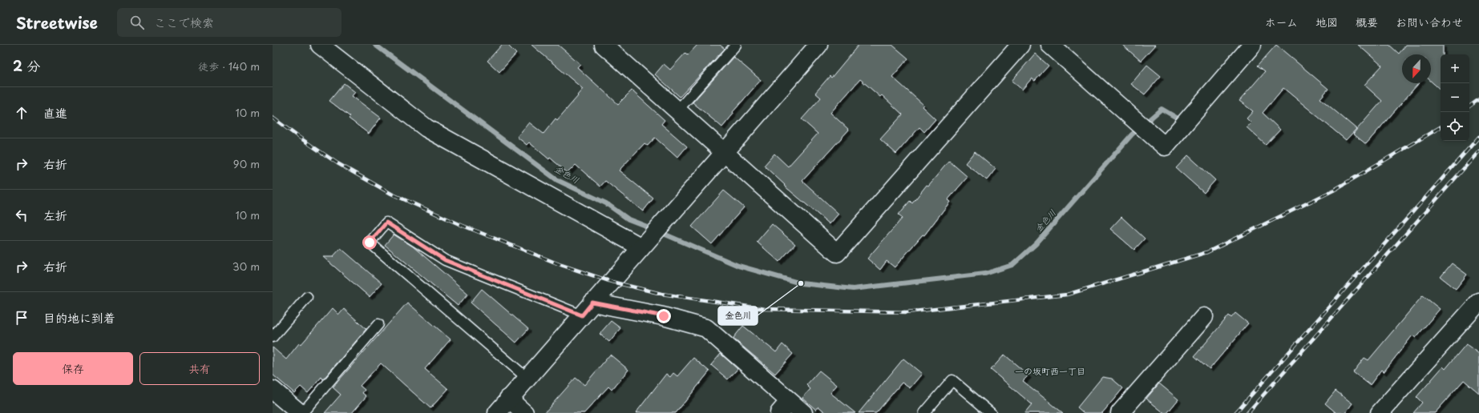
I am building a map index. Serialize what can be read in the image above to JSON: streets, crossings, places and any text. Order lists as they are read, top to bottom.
{
  "districts": ["一の坂町西一丁目"],
  "water": ["金色川"],
  "places": ["金色川"],
  "north": "bottom",
  "page": {
    "header": "Streetwise",
    "search": "ここで検索",
    "nav": [
      "ホーム",
      "地図",
      "概要",
      "お問い合わせ"
    ],
    "heading": ["2 分", "徒歩 · 140 m"],
    "map_buttons": ["+", "−"],
    "list": [
      ["直進", "10 m"],
      ["右折", "90 m"],
      ["左折", "10 m"],
      ["右折", "30 m"],
      "目的地に到着"
    ],
    "buttons": ["保存", "共有"]
  }
}
